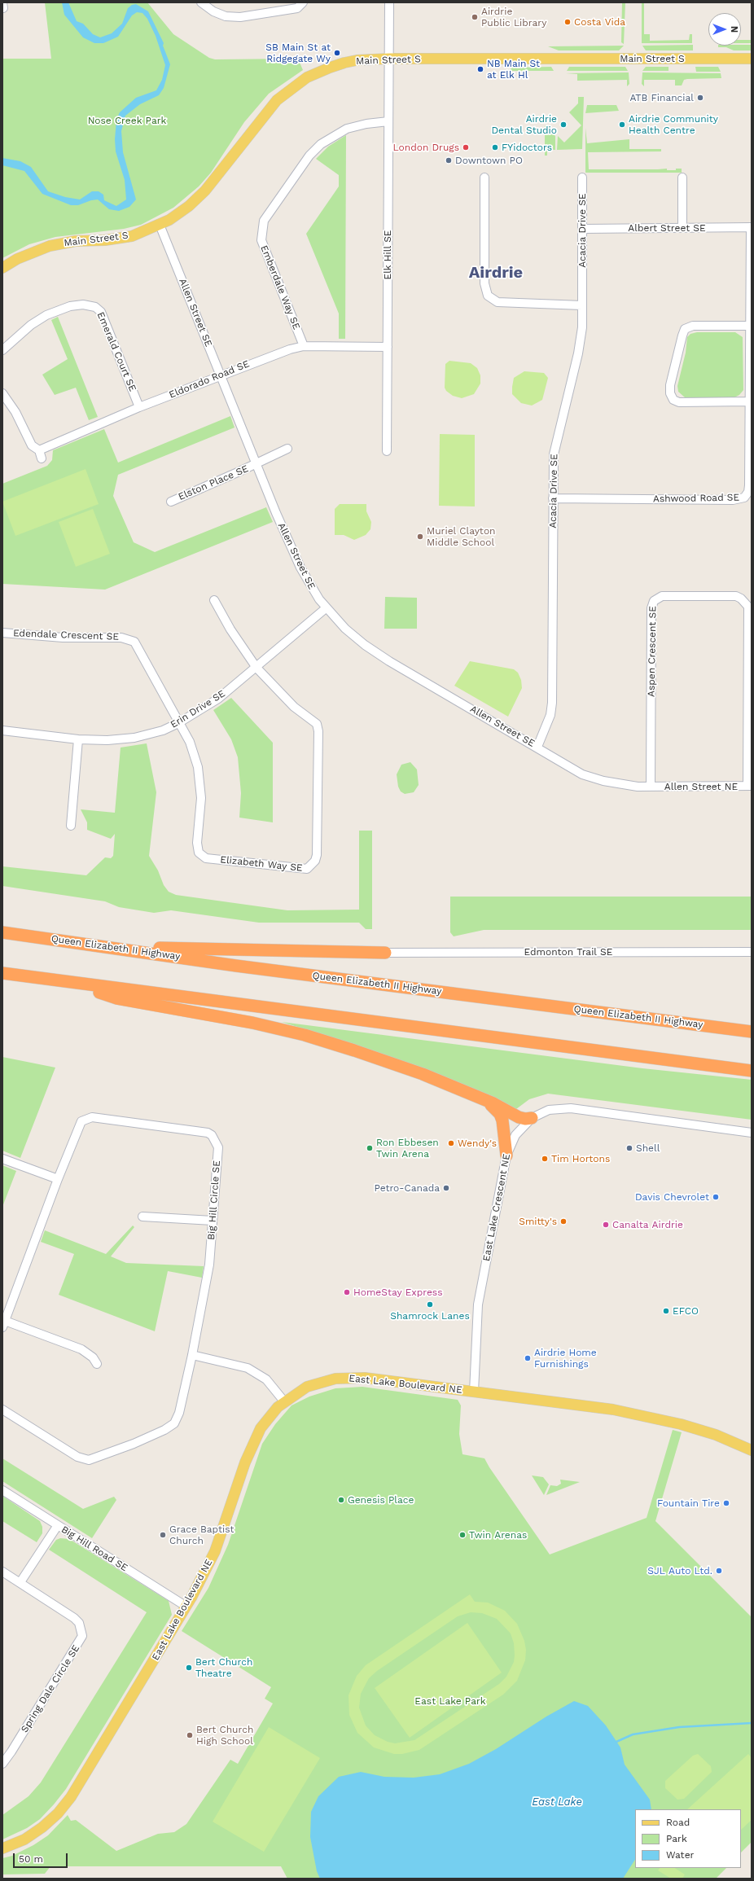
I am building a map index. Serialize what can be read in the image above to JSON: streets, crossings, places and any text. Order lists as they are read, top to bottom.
{
  "streets": {
    "highway": ["Queen Elizabeth II Highway"],
    "main road": ["Main Street S", "East Lake Boulevard NE"],
    "street": [
      "Albert Street SE",
      "Acacia Drive SE",
      "Elk Hill SE",
      "Emberdale Way SE",
      "Allen Street SE",
      "Emerald Court SE",
      "Eldorado Road SE",
      "Elston Place SE",
      "Ashwood Road SE",
      "Edendale Crescent SE",
      "Aspen Crescent SE",
      "Erin Drive SE",
      "Allen Street NE",
      "Elizabeth Way SE",
      "Edmonton Trail SE",
      "Big Hill Circle SE",
      "East Lake Crescent NE",
      "Big Hill Road SE",
      "Spring Dale Circle SE"
    ]
  },
  "crossings": [
    ["Main Street S", "Elk Hill SE"],
    ["Main Street S", "Allen Street SE"],
    ["Albert Street SE", "Acacia Drive SE"],
    ["Albert Street SE", "Ashwood Road SE"],
    ["Acacia Drive SE", "Allen Street SE"],
    ["Acacia Drive SE", "Ashwood Road SE"],
    ["Elk Hill SE", "Emberdale Way SE"],
    ["Elk Hill SE", "Eldorado Road SE"],
    ["Emberdale Way SE", "Eldorado Road SE"],
    ["Allen Street SE", "Eldorado Road SE"],
    ["Allen Street SE", "Elston Place SE"],
    ["Allen Street SE", "Aspen Crescent SE"],
    ["Allen Street SE", "Erin Drive SE"],
    ["Allen Street SE", "Allen Street NE"],
    ["Emerald Court SE", "Eldorado Road SE"],
    ["Edendale Crescent SE", "Erin Drive SE"],
    ["Edendale Crescent SE", "Elizabeth Way SE"],
    ["Aspen Crescent SE", "Allen Street NE"],
    ["Erin Drive SE", "Elizabeth Way SE"],
    ["East Lake Crescent NE", "East Lake Boulevard NE"],
    ["East Lake Boulevard NE", "Big Hill Road SE"]
  ],
  "districts": ["Airdrie"],
  "water": ["East Lake"],
  "parks": ["Nose Creek Park", "East Lake Park"],
  "places": [
    "Airdrie Public Library",
    "Costa Vida",
    "SB Main St at Ridgegate Wy",
    "NB Main St at Elk Hl",
    "ATB Financial",
    "Airdrie Dental Studio",
    "Airdrie Community Health Centre",
    "London Drugs",
    "FYidoctors",
    "Downtown PO",
    "Muriel Clayton Middle School",
    "Wendy's",
    "Ron Ebbesen Twin Arena",
    "Shell",
    "Tim Hortons",
    "Petro-Canada",
    "Davis Chevrolet",
    "Smitty's",
    "Canalta Airdrie",
    "HomeStay Express",
    "Shamrock Lanes",
    "EFCO",
    "Airdrie Home Furnishings",
    "Genesis Place",
    "Fountain Tire",
    "Grace Baptist Church",
    "Twin Arenas",
    "SJL Auto Ltd.",
    "Bert Church Theatre",
    "Bert Church High School"
  ],
  "legend": ["Road", "Park", "Water"],
  "scale_bar": "50 m",
  "north": "right"
}
